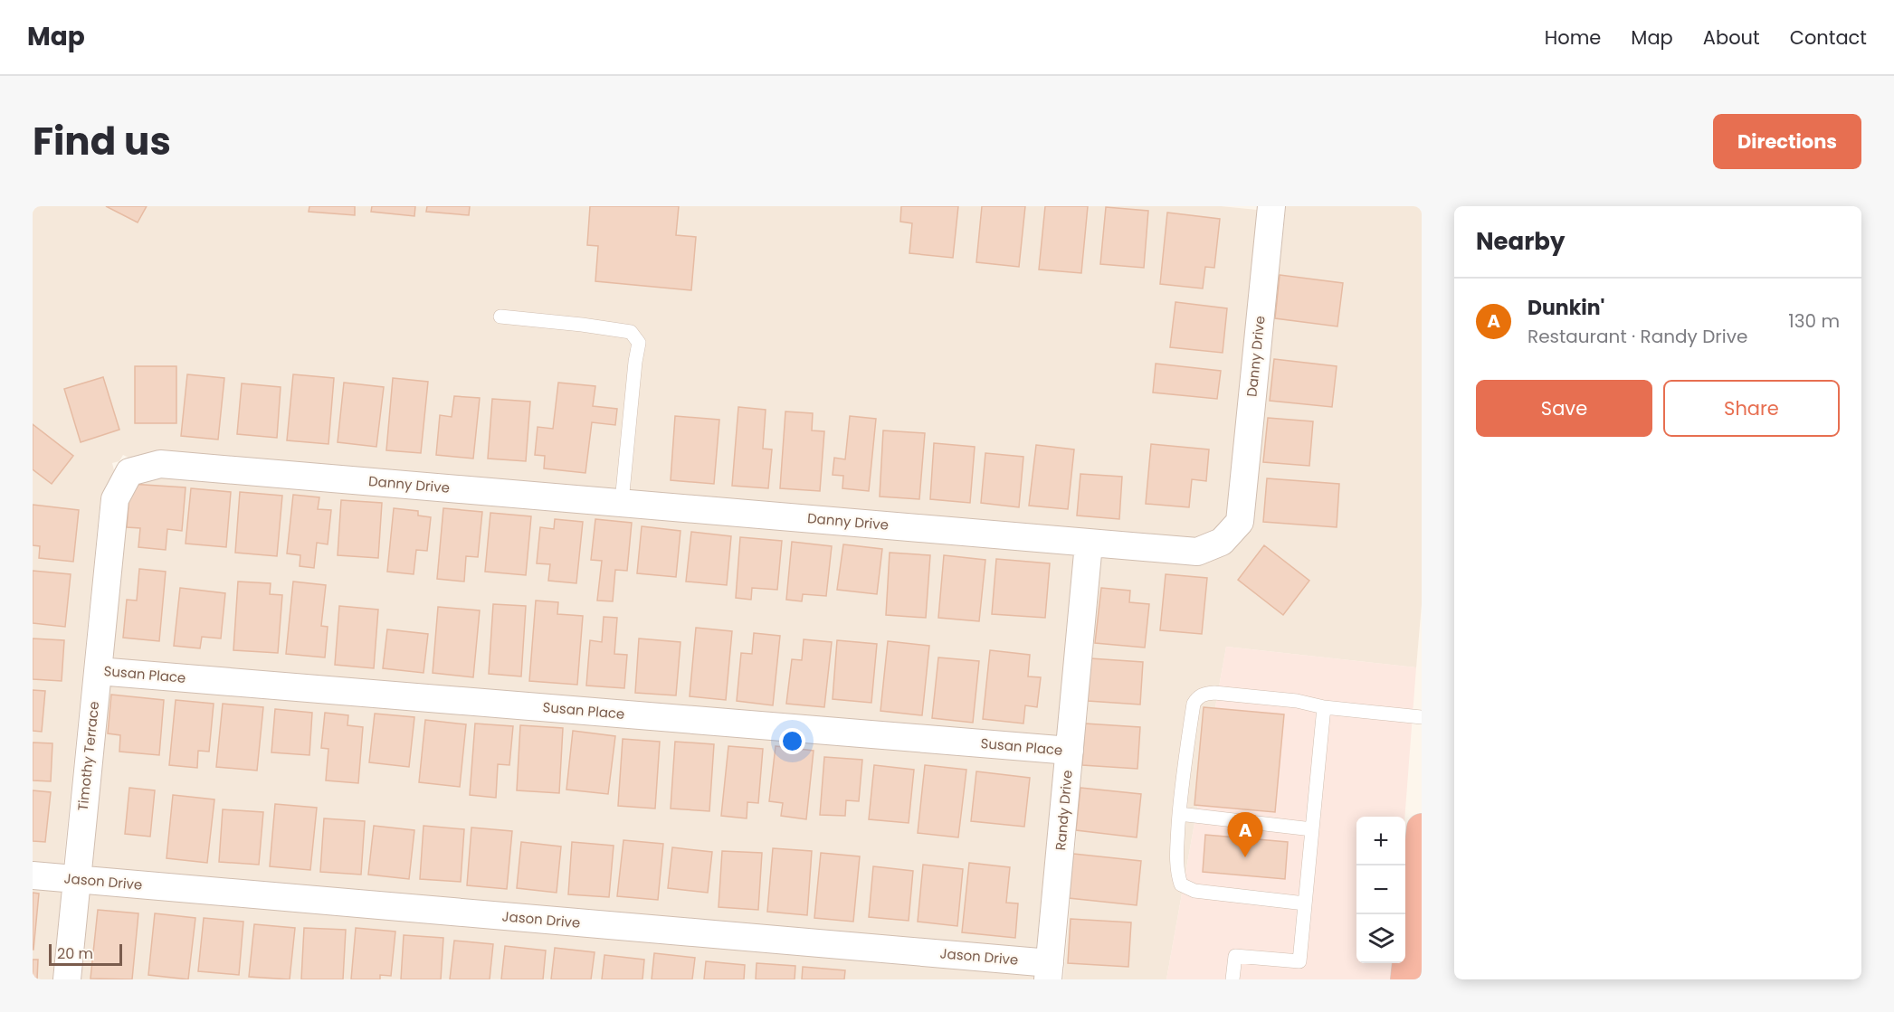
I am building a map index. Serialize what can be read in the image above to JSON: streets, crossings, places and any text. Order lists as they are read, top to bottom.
{
  "streets": {
    "street": [
      "Danny Drive",
      "Susan Place",
      "Timothy Terrace",
      "Randy Drive",
      "Jason Drive"
    ]
  },
  "crossings": [
    ["Danny Drive", "Timothy Terrace"],
    ["Danny Drive", "Randy Drive"],
    ["Susan Place", "Timothy Terrace"],
    ["Susan Place", "Randy Drive"],
    ["Timothy Terrace", "Jason Drive"],
    ["Randy Drive", "Jason Drive"]
  ],
  "scale_bar": "20 m",
  "page": {
    "header": "Map",
    "nav": [
      "Home",
      "Map",
      "About",
      "Contact"
    ],
    "title": "Find us",
    "buttons": [
      "Directions",
      ["Save", "Share"]
    ],
    "heading": "Nearby",
    "list": [
      {
        "mark": "A",
        "name": "Dunkin'",
        "note": "Restaurant · Randy Drive",
        "value": "130 m"
      }
    ],
    "pins": "A",
    "map_buttons": ["+", "−"],
    "scale": "20 m"
  }
}
